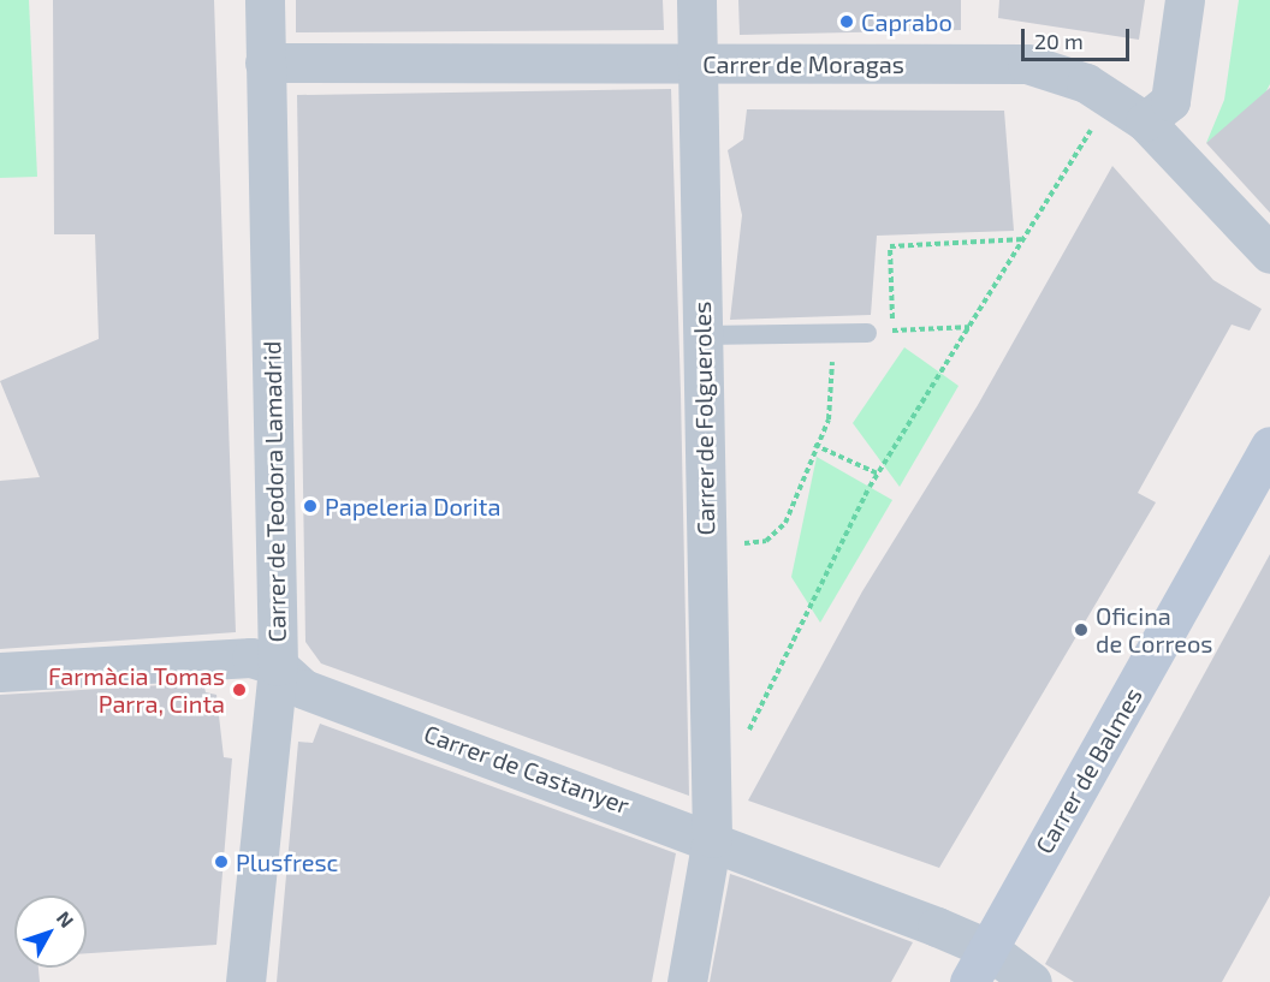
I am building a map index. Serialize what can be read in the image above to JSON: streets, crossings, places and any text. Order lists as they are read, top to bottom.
{
  "streets": {
    "main road": ["Carrer de Balmes"],
    "street": [
      "Carrer de Moragas",
      "Carrer de Folgueroles",
      "Carrer de Teodora Lamadrid",
      "Carrer de Castanyer"
    ]
  },
  "crossings": [
    ["Carrer de Moragas", "Carrer de Folgueroles"],
    ["Carrer de Moragas", "Carrer de Teodora Lamadrid"],
    ["Carrer de Folgueroles", "Carrer de Castanyer"],
    ["Carrer de Teodora Lamadrid", "Carrer de Castanyer"],
    ["Carrer de Castanyer", "Carrer de Balmes"]
  ],
  "places": [
    "Caprabo",
    "Papeleria Dorita",
    "Oficina de Correos",
    "Farmàcia Tomas Parra, Cinta",
    "Plusfresc"
  ],
  "scale_bar": "20 m",
  "north": "top right"
}
